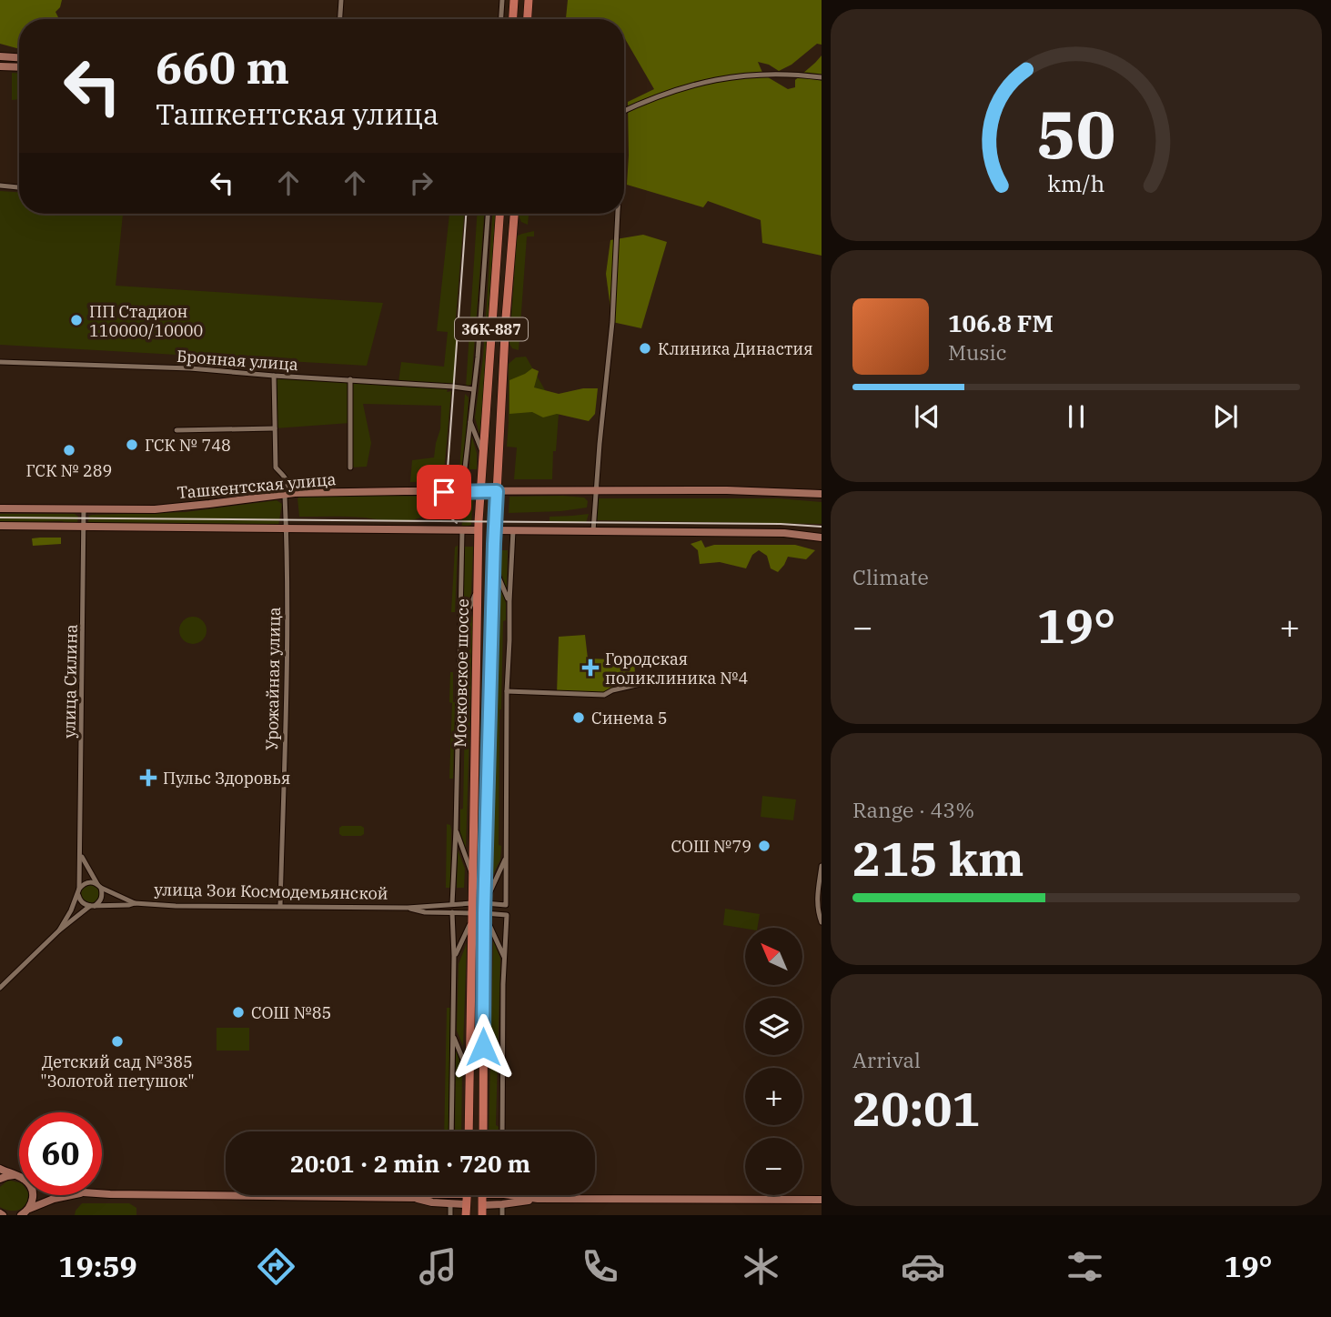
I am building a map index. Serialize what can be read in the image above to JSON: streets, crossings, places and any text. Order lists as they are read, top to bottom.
{
  "streets": {
    "main road": [
      "36К-887",
      "Ташкентская улица",
      "Московское шоссе",
      "улица Зои Космодемьянской"
    ],
    "street": ["Бронная улица", "Урожайная улица", "улица Силина"]
  },
  "crossings": [
    ["Ташкентская улица", "Московское шоссе"],
    ["Ташкентская улица", "Урожайная улица"],
    ["Ташкентская улица", "улица Силина"],
    ["Московское шоссе", "улица Зои Космодемьянской"],
    ["Урожайная улица", "улица Зои Космодемьянской"],
    ["улица Силина", "улица Зои Космодемьянской"]
  ],
  "places": {
    "other": [
      "ПП Стадион 110000/10000",
      "Клиника Династия",
      "ГСК № 748",
      "ГСК № 289",
      "Синема 5",
      "СОШ №79",
      "СОШ №85",
      "Детский сад №385 \"Золотой петушок\""
    ],
    "health": ["Городская поликлиника №4", "Пульс Здоровья"]
  },
  "north": "top left",
  "page": {
    "turn": ["660 m", "Ташкентская улица"],
    "song": ["106.8 FM", "Music"],
    "tile": [
      "Climate",
      ["Range · 43%", "215 km"],
      ["Arrival", "20:01"]
    ],
    "heat": ["−", "19°", "+"],
    "map_buttons": ["+", "−"],
    "limit": "60",
    "trip": "20:01 · 2 min · 720 m",
    "tabs": ["19:59", "19°"],
    "gauge": ["50", "km/h"]
  }
}
